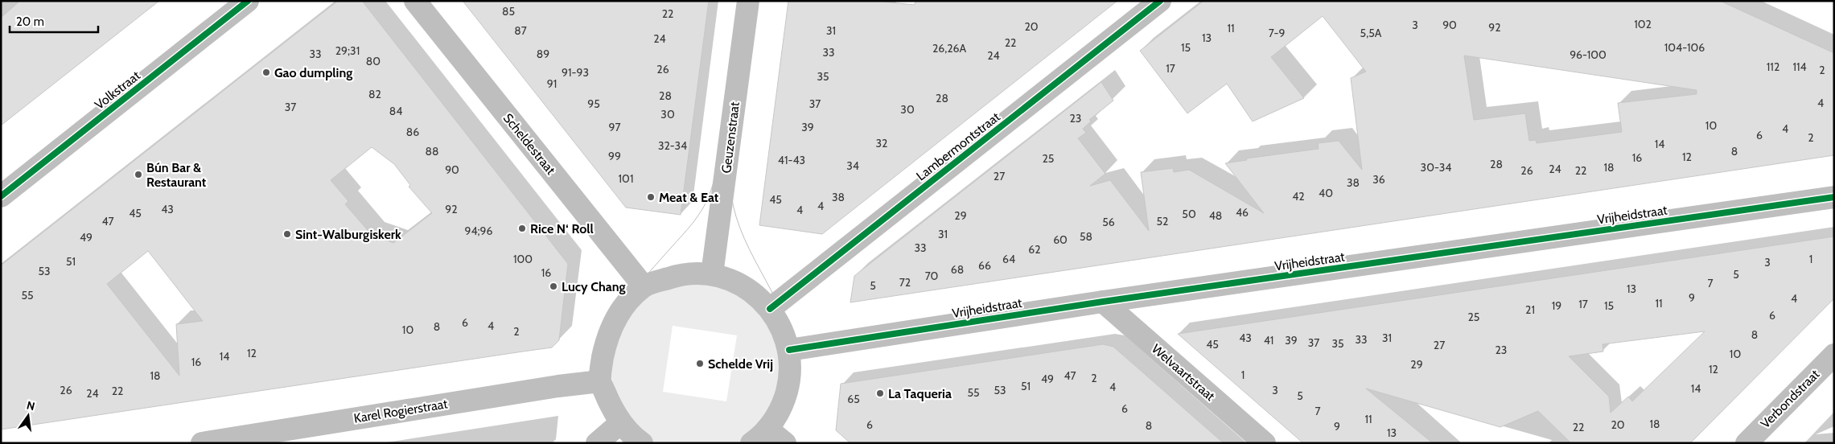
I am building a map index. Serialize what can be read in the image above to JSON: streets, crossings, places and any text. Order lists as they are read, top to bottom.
{
  "streets": {
    "street": [
      "Volkstraat",
      "Geuzenstraat",
      "Scheldestraat",
      "Lambermontstraat",
      "Vrijheidstraat",
      "Welvaartstraat",
      "Verbondstraat",
      "Karel Rogierstraat"
    ]
  },
  "crossings": [
    ["Vrijheidstraat", "Welvaartstraat"]
  ],
  "places": [
    "Gao dumpling",
    "Bún Bar & Restaurant",
    "Meat & Eat",
    "Rice N‘ Roll",
    "Sint-Walburgiskerk",
    "Lucy Chang",
    "Schelde Vrij",
    "La Taqueria"
  ],
  "house_numbers": [
    "85",
    "22",
    "102",
    "3",
    "90",
    "20",
    "92",
    "11",
    "87",
    "31",
    "7-9",
    "5,5A",
    "13",
    "24",
    "22",
    "15",
    "104-106",
    "26,26A",
    "29;31",
    "33",
    "33",
    "89",
    "96-100",
    "24",
    "80",
    "112",
    "114",
    "17",
    "26",
    "2",
    "91-93",
    "35",
    "91",
    "82",
    "28",
    "28",
    "4",
    "95",
    "37",
    "37",
    "30",
    "84",
    "30",
    "23",
    "10",
    "97",
    "39",
    "4",
    "86",
    "6",
    "2",
    "32",
    "14",
    "32-34",
    "88",
    "8",
    "99",
    "12",
    "16",
    "25",
    "41-43",
    "28",
    "34",
    "30-34",
    "18",
    "24",
    "90",
    "26",
    "22",
    "27",
    "101",
    "36",
    "38",
    "40",
    "42",
    "38",
    "45",
    "4",
    "43",
    "92",
    "4",
    "46",
    "45",
    "50",
    "29",
    "48",
    "47",
    "52",
    "56",
    "94;96",
    "31",
    "58",
    "49",
    "60",
    "33",
    "62",
    "100",
    "64",
    "1",
    "51",
    "3",
    "66",
    "68",
    "53",
    "16",
    "5",
    "70",
    "72",
    "7",
    "5",
    "13",
    "55",
    "9",
    "4",
    "11",
    "17",
    "19",
    "15",
    "21",
    "6",
    "25",
    "6",
    "4",
    "8",
    "10",
    "2",
    "8",
    "43",
    "31",
    "33",
    "41",
    "39",
    "37",
    "35",
    "45",
    "27",
    "23",
    "12",
    "10",
    "14",
    "16",
    "29",
    "12",
    "1",
    "18",
    "47",
    "2",
    "49",
    "51",
    "4",
    "14",
    "26",
    "53",
    "3",
    "22",
    "55",
    "24",
    "5",
    "65",
    "6",
    "7",
    "11",
    "18",
    "6",
    "20",
    "8",
    "9",
    "22",
    "13"
  ],
  "scale_bar": "20 m",
  "north": "top"
}
